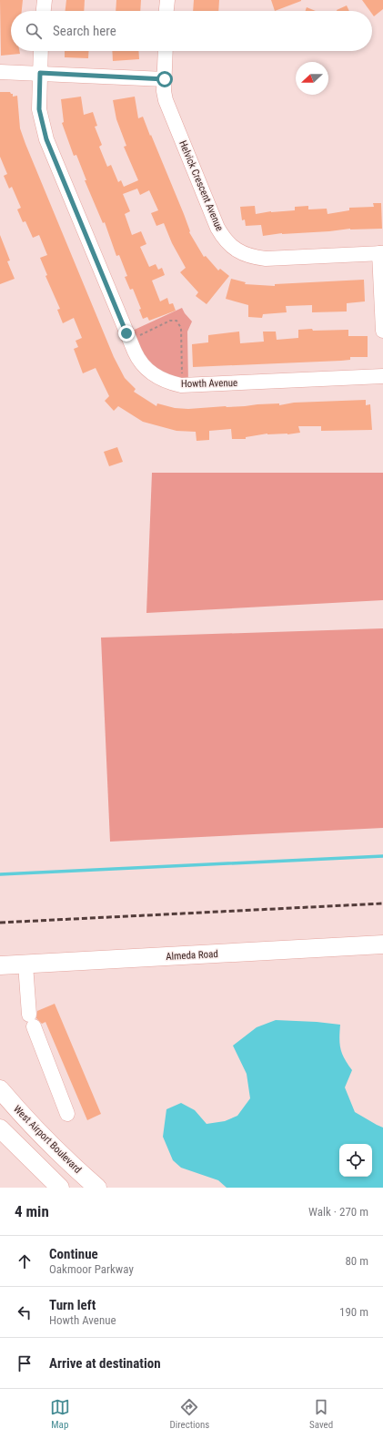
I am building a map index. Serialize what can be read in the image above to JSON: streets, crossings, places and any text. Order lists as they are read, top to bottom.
{
  "streets": {
    "main road": ["Almeda Road", "West Airport Boulevard"],
    "street": ["Helvick Crescent Avenue", "Howth Avenue"]
  },
  "north": "left",
  "page": {
    "search": "Search here",
    "heading": ["4 min", "Walk · 270 m"],
    "list": [
      ["Continue", "Oakmoor Parkway", "80 m"],
      ["Turn left", "Howth Avenue", "190 m"],
      "Arrive at destination"
    ],
    "nav": ["Map", "Directions", "Saved"]
  }
}
